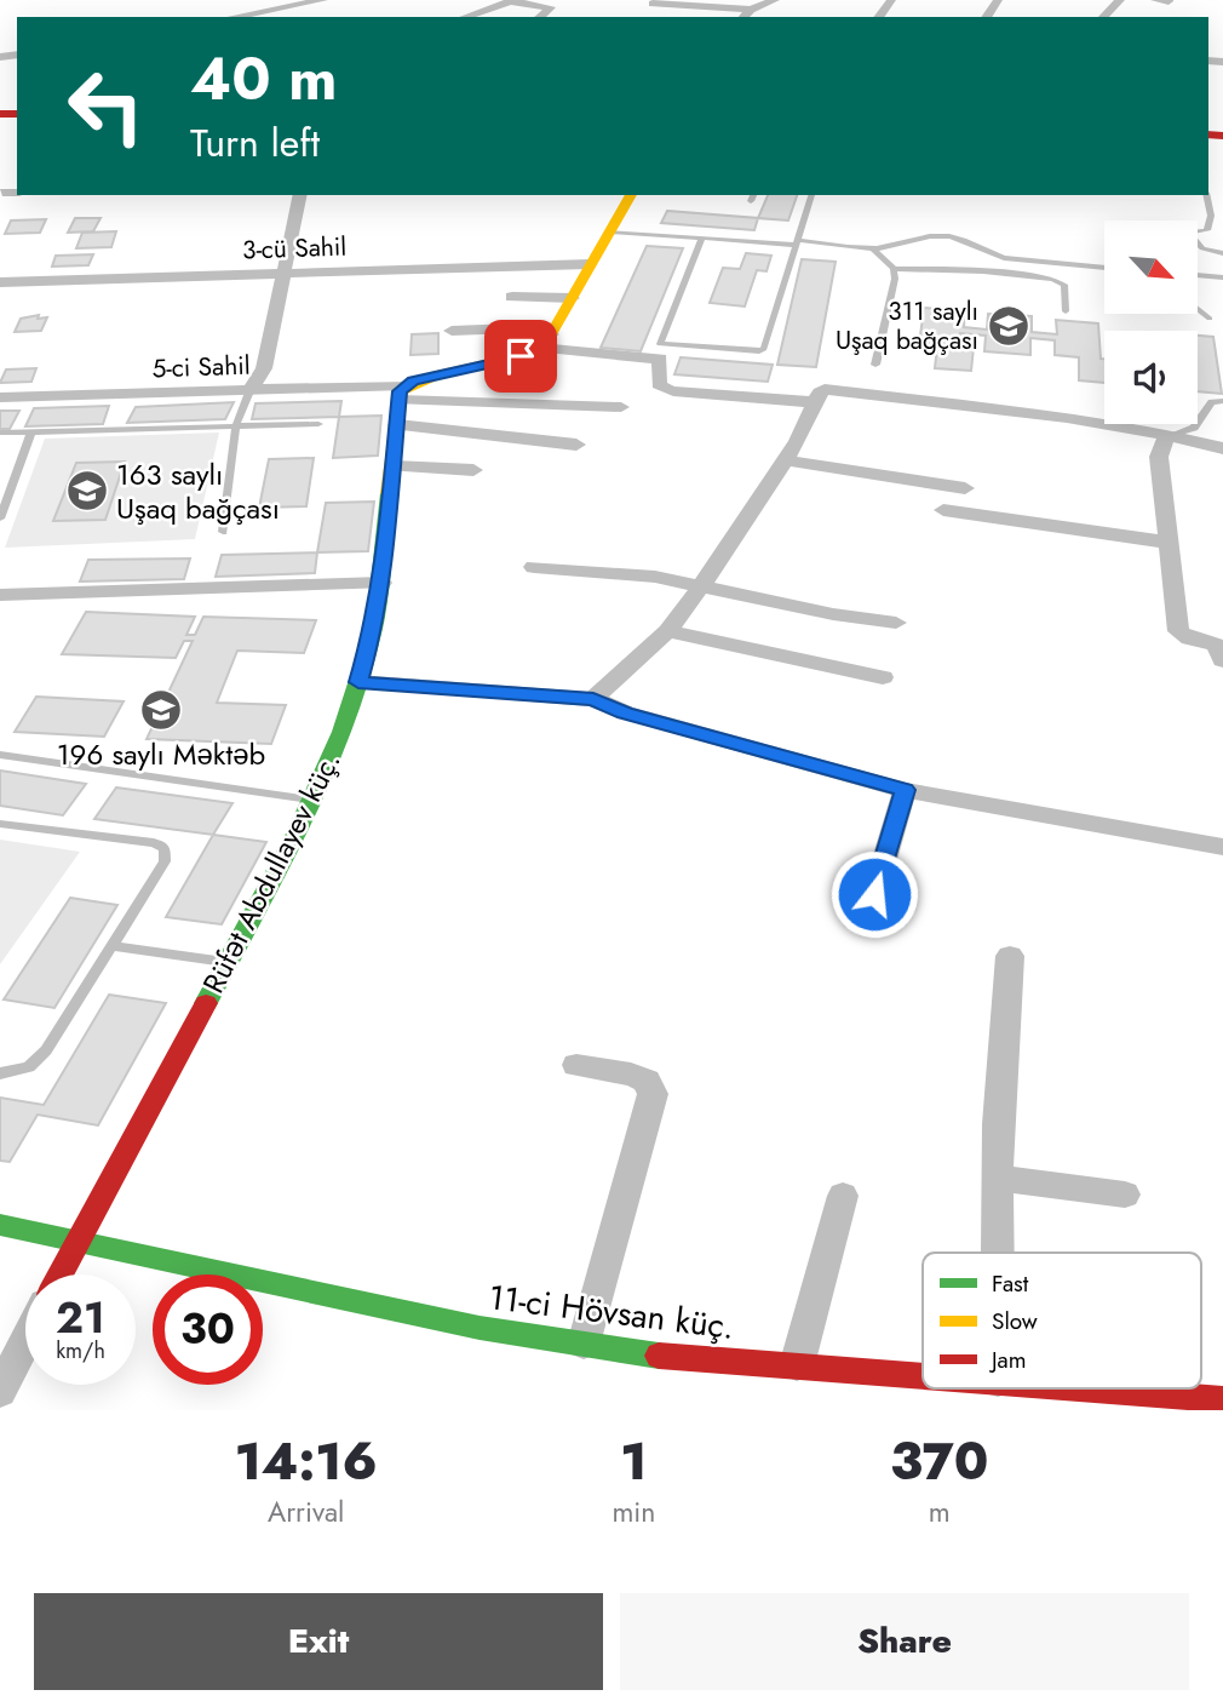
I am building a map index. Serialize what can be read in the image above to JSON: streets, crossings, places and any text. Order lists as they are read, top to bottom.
{
  "streets": {
    "street": [
      "3-cü Sahil",
      "5-ci Sahil",
      "Rüfət Abdullayev küç.",
      "11-ci Hövsan küç."
    ]
  },
  "crossings": [
    ["5-ci Sahil", "Rüfət Abdullayev küç."],
    ["Rüfət Abdullayev küç.", "11-ci Hövsan küç."]
  ],
  "places": {
    "school or university": ["311 saylı Uşaq bağçası", "163 saylı Uşaq bağçası", "196 saylı Məktəb"]
  },
  "legend": ["Fast", "Slow", "Jam"],
  "north": "bottom right",
  "page": {
    "turn": ["40 m", "Turn left"],
    "speed": "21 km/h",
    "limit": "30",
    "eta": [
      "14:16",
      "Arrival",
      "1",
      "min",
      "370",
      "m"
    ],
    "buttons": ["Exit", "Share"]
  }
}
